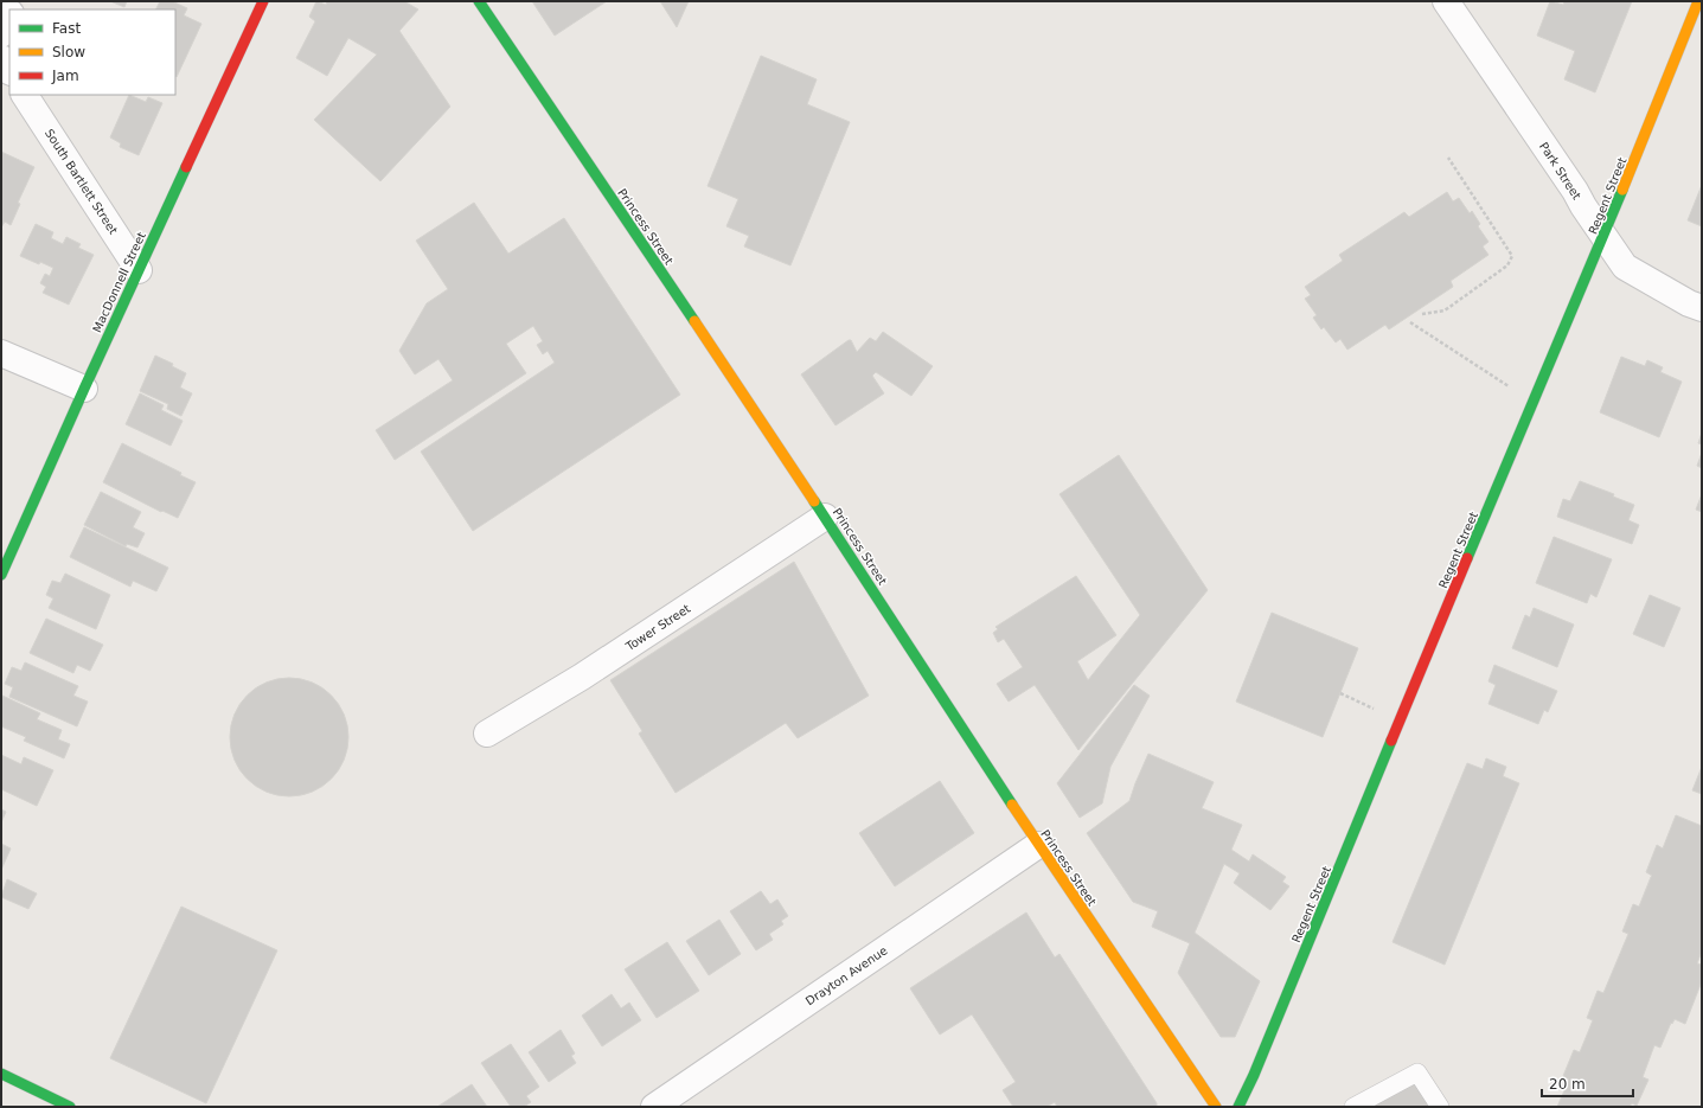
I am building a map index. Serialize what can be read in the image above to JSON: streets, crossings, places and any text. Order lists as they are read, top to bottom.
{
  "streets": {
    "street": [
      "Park Street",
      "South Bartlett Street",
      "Regent Street",
      "Princess Street",
      "MacDonnell Street",
      "Tower Street",
      "Drayton Avenue"
    ]
  },
  "crossings": [
    ["Park Street", "Regent Street"],
    ["South Bartlett Street", "MacDonnell Street"],
    ["Princess Street", "Tower Street"],
    ["Princess Street", "Drayton Avenue"]
  ],
  "legend": ["Fast", "Slow", "Jam"],
  "scale_bar": "20 m"
}
